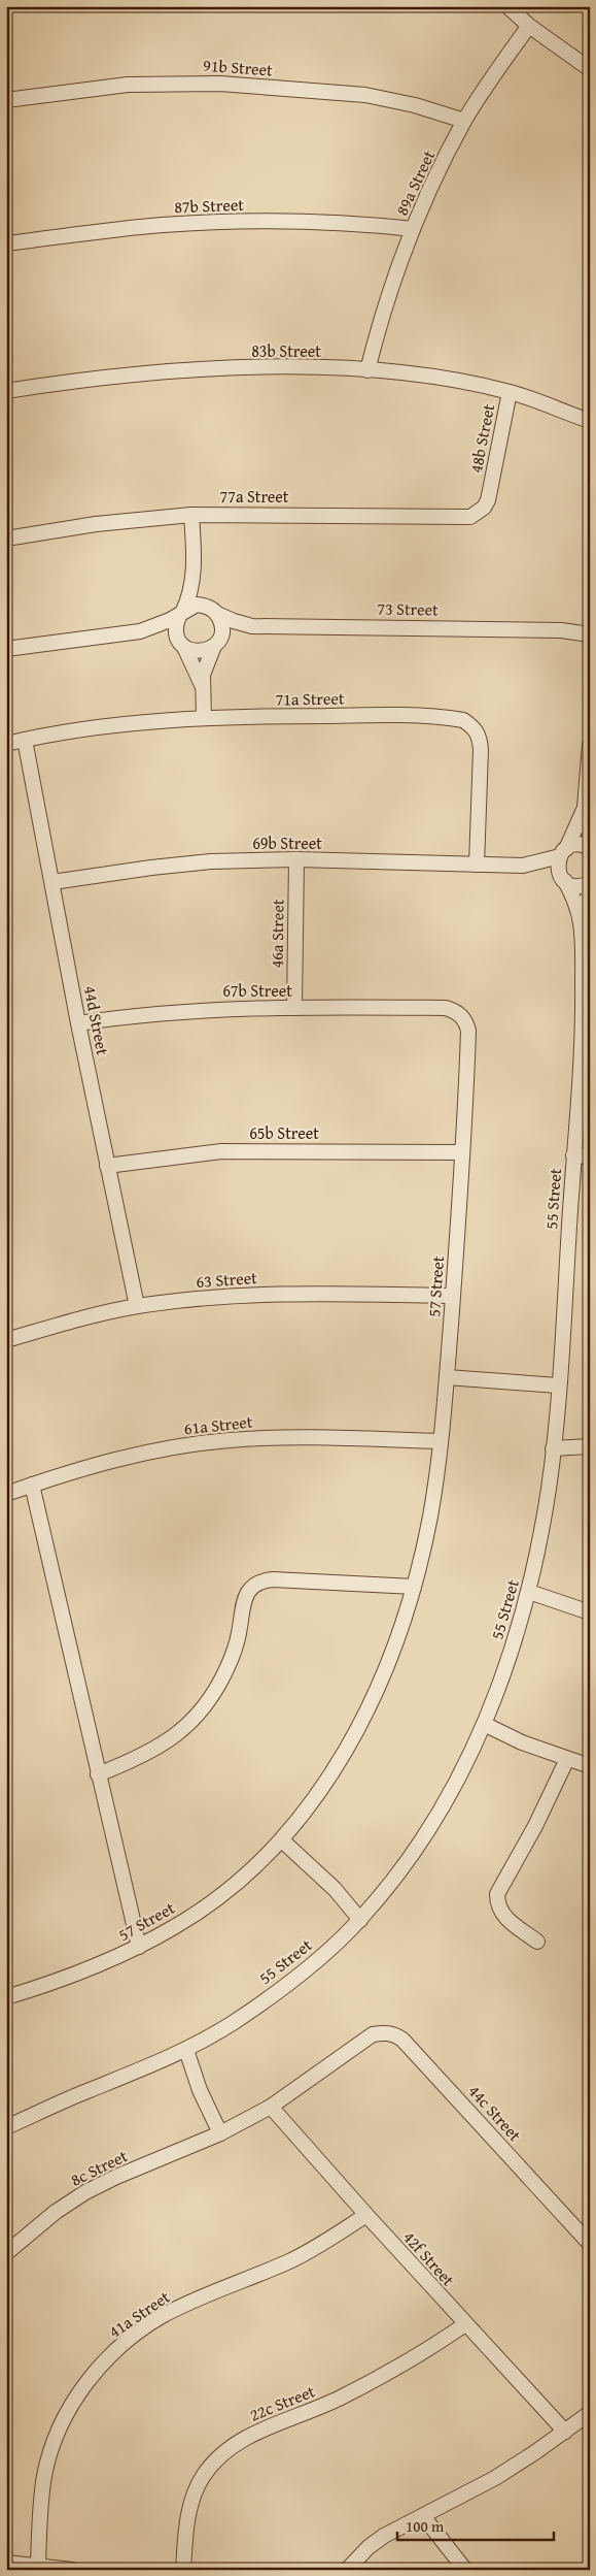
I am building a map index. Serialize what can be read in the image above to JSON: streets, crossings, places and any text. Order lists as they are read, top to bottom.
{
  "streets": {
    "street": [
      "91b Street",
      "89a Street",
      "87b Street",
      "83b Street",
      "48b Street",
      "77a Street",
      "73 Street",
      "71a Street",
      "69b Street",
      "46a Street",
      "67b Street",
      "44d Street",
      "65b Street",
      "55 Street",
      "63 Street",
      "57 Street",
      "61a Street",
      "44c Street",
      "8c Street",
      "42f Street",
      "41a Street",
      "22c Street"
    ]
  },
  "crossings": [
    ["91b Street", "89a Street"],
    ["89a Street", "87b Street"],
    ["89a Street", "83b Street"],
    ["83b Street", "48b Street"],
    ["48b Street", "77a Street"],
    ["71a Street", "69b Street"],
    ["71a Street", "44d Street"],
    ["69b Street", "46a Street"],
    ["69b Street", "44d Street"],
    ["69b Street", "55 Street"],
    ["46a Street", "67b Street"],
    ["67b Street", "44d Street"],
    ["67b Street", "57 Street"],
    ["44d Street", "65b Street"],
    ["44d Street", "63 Street"],
    ["65b Street", "57 Street"],
    ["63 Street", "57 Street"],
    ["57 Street", "61a Street"],
    ["44c Street", "8c Street"],
    ["8c Street", "42f Street"],
    ["42f Street", "41a Street"],
    ["42f Street", "22c Street"]
  ],
  "scale_bar": "100 m"
}
